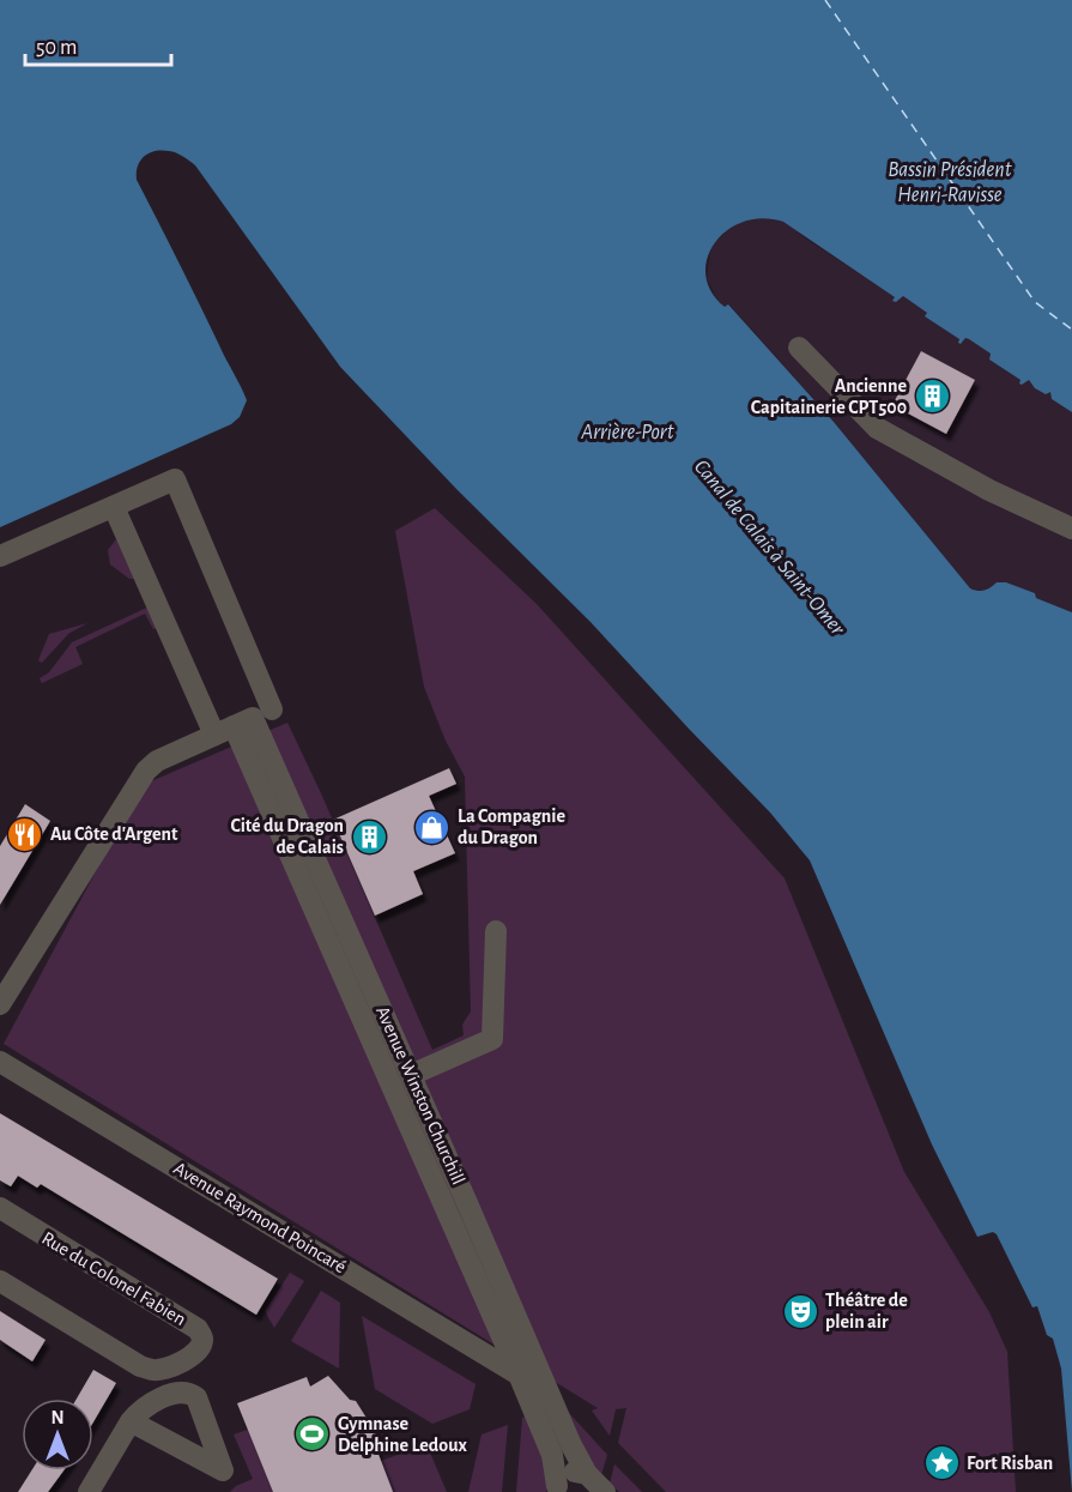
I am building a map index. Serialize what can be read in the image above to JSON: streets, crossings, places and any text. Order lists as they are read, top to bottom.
{
  "streets": {
    "street": ["Avenue Winston Churchill", "Avenue Raymond Poincaré", "Rue du Colonel Fabien"]
  },
  "crossings": [
    ["Avenue Winston Churchill", "Avenue Raymond Poincaré"]
  ],
  "water": ["Bassin Président Henri-Ravisse", "Arrière-Port", "Canal de Calais à Saint-Omer"],
  "places": {
    "building": ["Ancienne Capitainerie CPT500", "Cité du Dragon de Calais"],
    "shop": ["La Compagnie du Dragon"],
    "restaurant": ["Au Côte d'Argent"],
    "theatre": ["Théâtre de plein air"],
    "sports": ["Gymnase Delphine Ledoux"],
    "place": ["Fort Risban"]
  },
  "scale_bar": "50 m",
  "north": "top"
}
